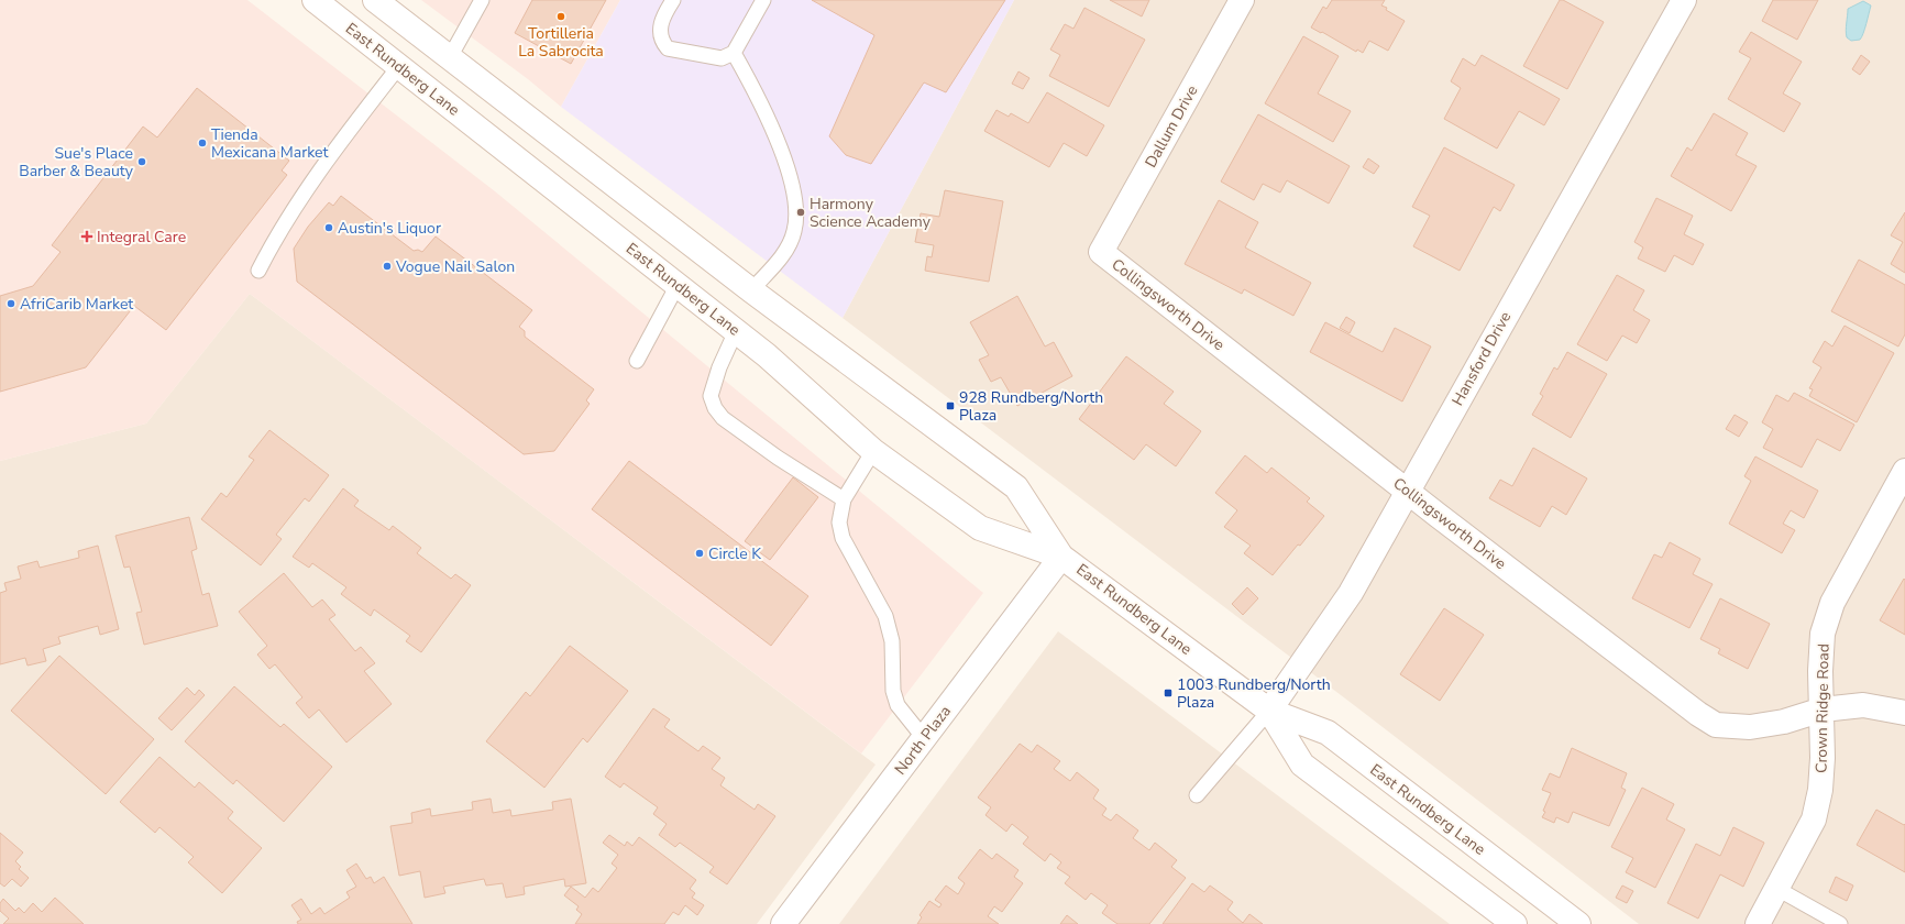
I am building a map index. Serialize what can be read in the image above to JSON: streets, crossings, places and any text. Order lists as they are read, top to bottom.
{
  "streets": {
    "street": [
      "East Rundberg Lane",
      "Dallum Drive",
      "Collingsworth Drive",
      "Hansford Drive",
      "Crown Ridge Road",
      "North Plaza"
    ]
  },
  "crossings": [
    ["East Rundberg Lane", "Hansford Drive"],
    ["East Rundberg Lane", "North Plaza"],
    ["Dallum Drive", "Collingsworth Drive"],
    ["Collingsworth Drive", "Hansford Drive"],
    ["Collingsworth Drive", "Crown Ridge Road"]
  ],
  "places": {
    "other": [
      "Tortilleria La Sabrocita",
      "Tienda Mexicana Market",
      "Sue's Place Barber & Beauty",
      "Harmony Science Academy",
      "Austin's Liquor",
      "Vogue Nail Salon",
      "AfriCarib Market",
      "Circle K"
    ],
    "health": ["Integral Care"],
    "transit": ["928 Rundberg/North Plaza", "1003 Rundberg/North Plaza"]
  }
}
